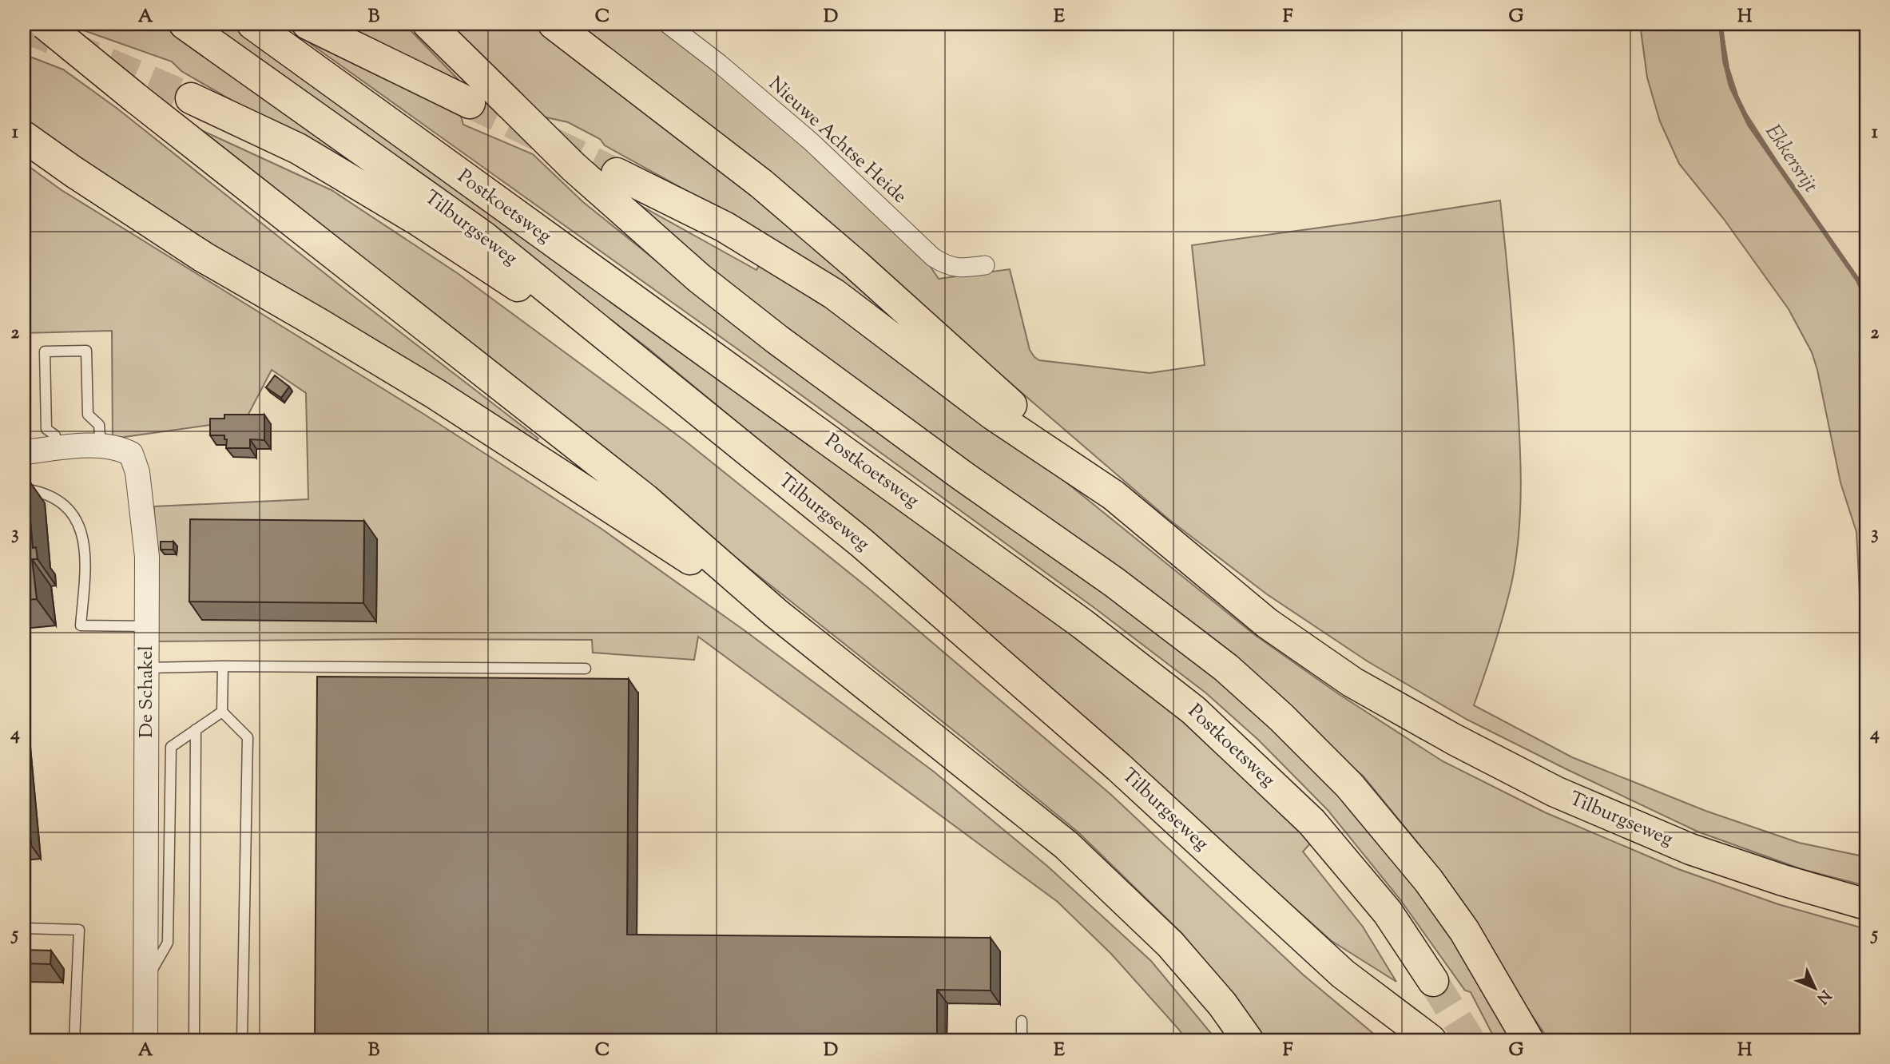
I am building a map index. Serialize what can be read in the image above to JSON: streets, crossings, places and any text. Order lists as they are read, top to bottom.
{
  "streets": {
    "highway": ["Postkoetsweg", "Tilburgseweg"],
    "street": ["Nieuwe Achtse Heide", "De Schakel"]
  },
  "water": ["Ekkersrijt"],
  "north": "bottom right",
  "grid": {
    "columns": [
      "A",
      "B",
      "C",
      "D",
      "E",
      "F",
      "G",
      "H"
    ],
    "rows": [
      "1",
      "2",
      "3",
      "4",
      "5"
    ]
  }
}
